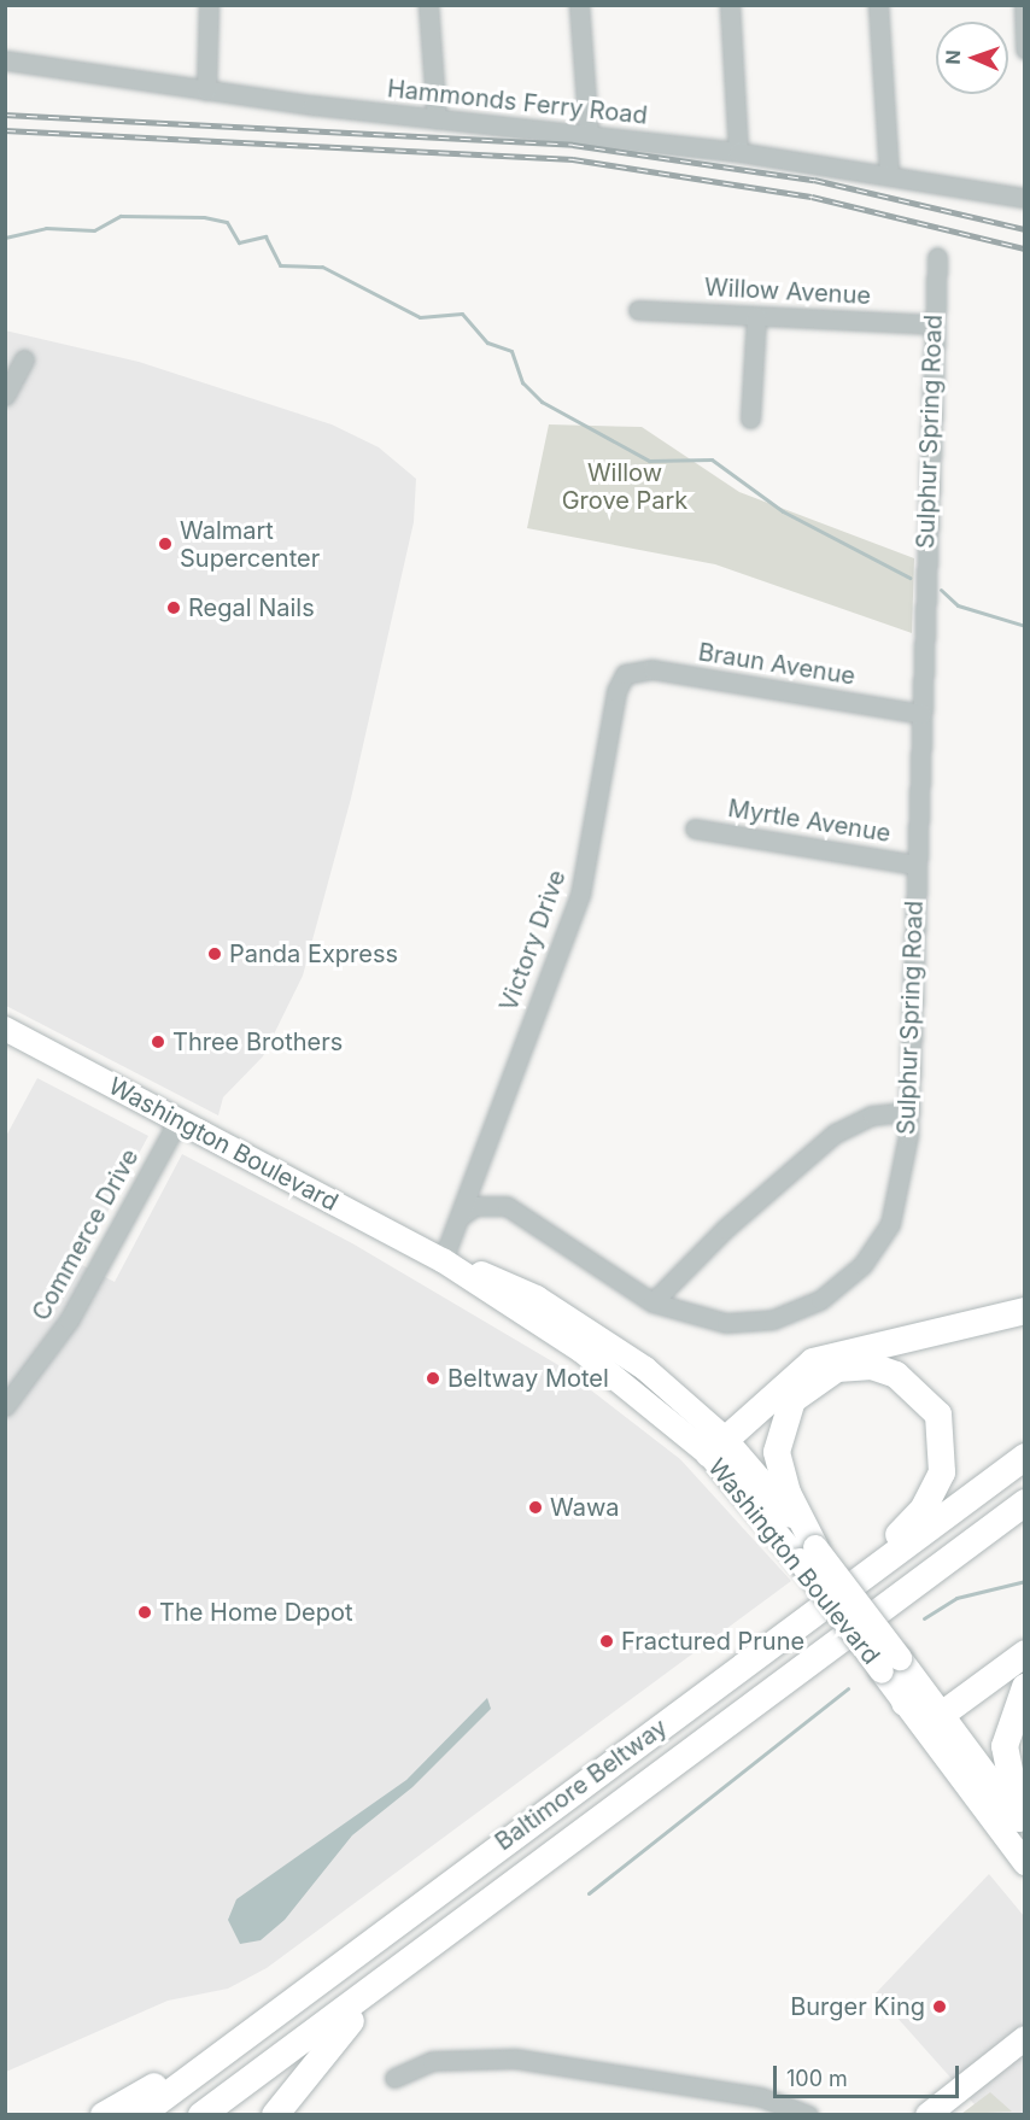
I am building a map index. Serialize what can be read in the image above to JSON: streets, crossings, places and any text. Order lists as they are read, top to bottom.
{
  "streets": {
    "highway": ["Baltimore Beltway"],
    "main road": ["Washington Boulevard"],
    "street": [
      "Hammonds Ferry Road",
      "Willow Avenue",
      "Sulphur Spring Road",
      "Braun Avenue",
      "Myrtle Avenue",
      "Victory Drive",
      "Commerce Drive"
    ]
  },
  "crossings": [
    ["Willow Avenue", "Sulphur Spring Road"],
    ["Sulphur Spring Road", "Braun Avenue"],
    ["Sulphur Spring Road", "Myrtle Avenue"],
    ["Sulphur Spring Road", "Victory Drive"],
    ["Braun Avenue", "Victory Drive"],
    ["Washington Boulevard", "Commerce Drive"]
  ],
  "parks": ["Willow Grove Park"],
  "places": [
    "Walmart Supercenter",
    "Regal Nails",
    "Panda Express",
    "Three Brothers",
    "Beltway Motel",
    "Wawa",
    "The Home Depot",
    "Fractured Prune",
    "Burger King"
  ],
  "scale_bar": "100 m",
  "north": "left"
}
